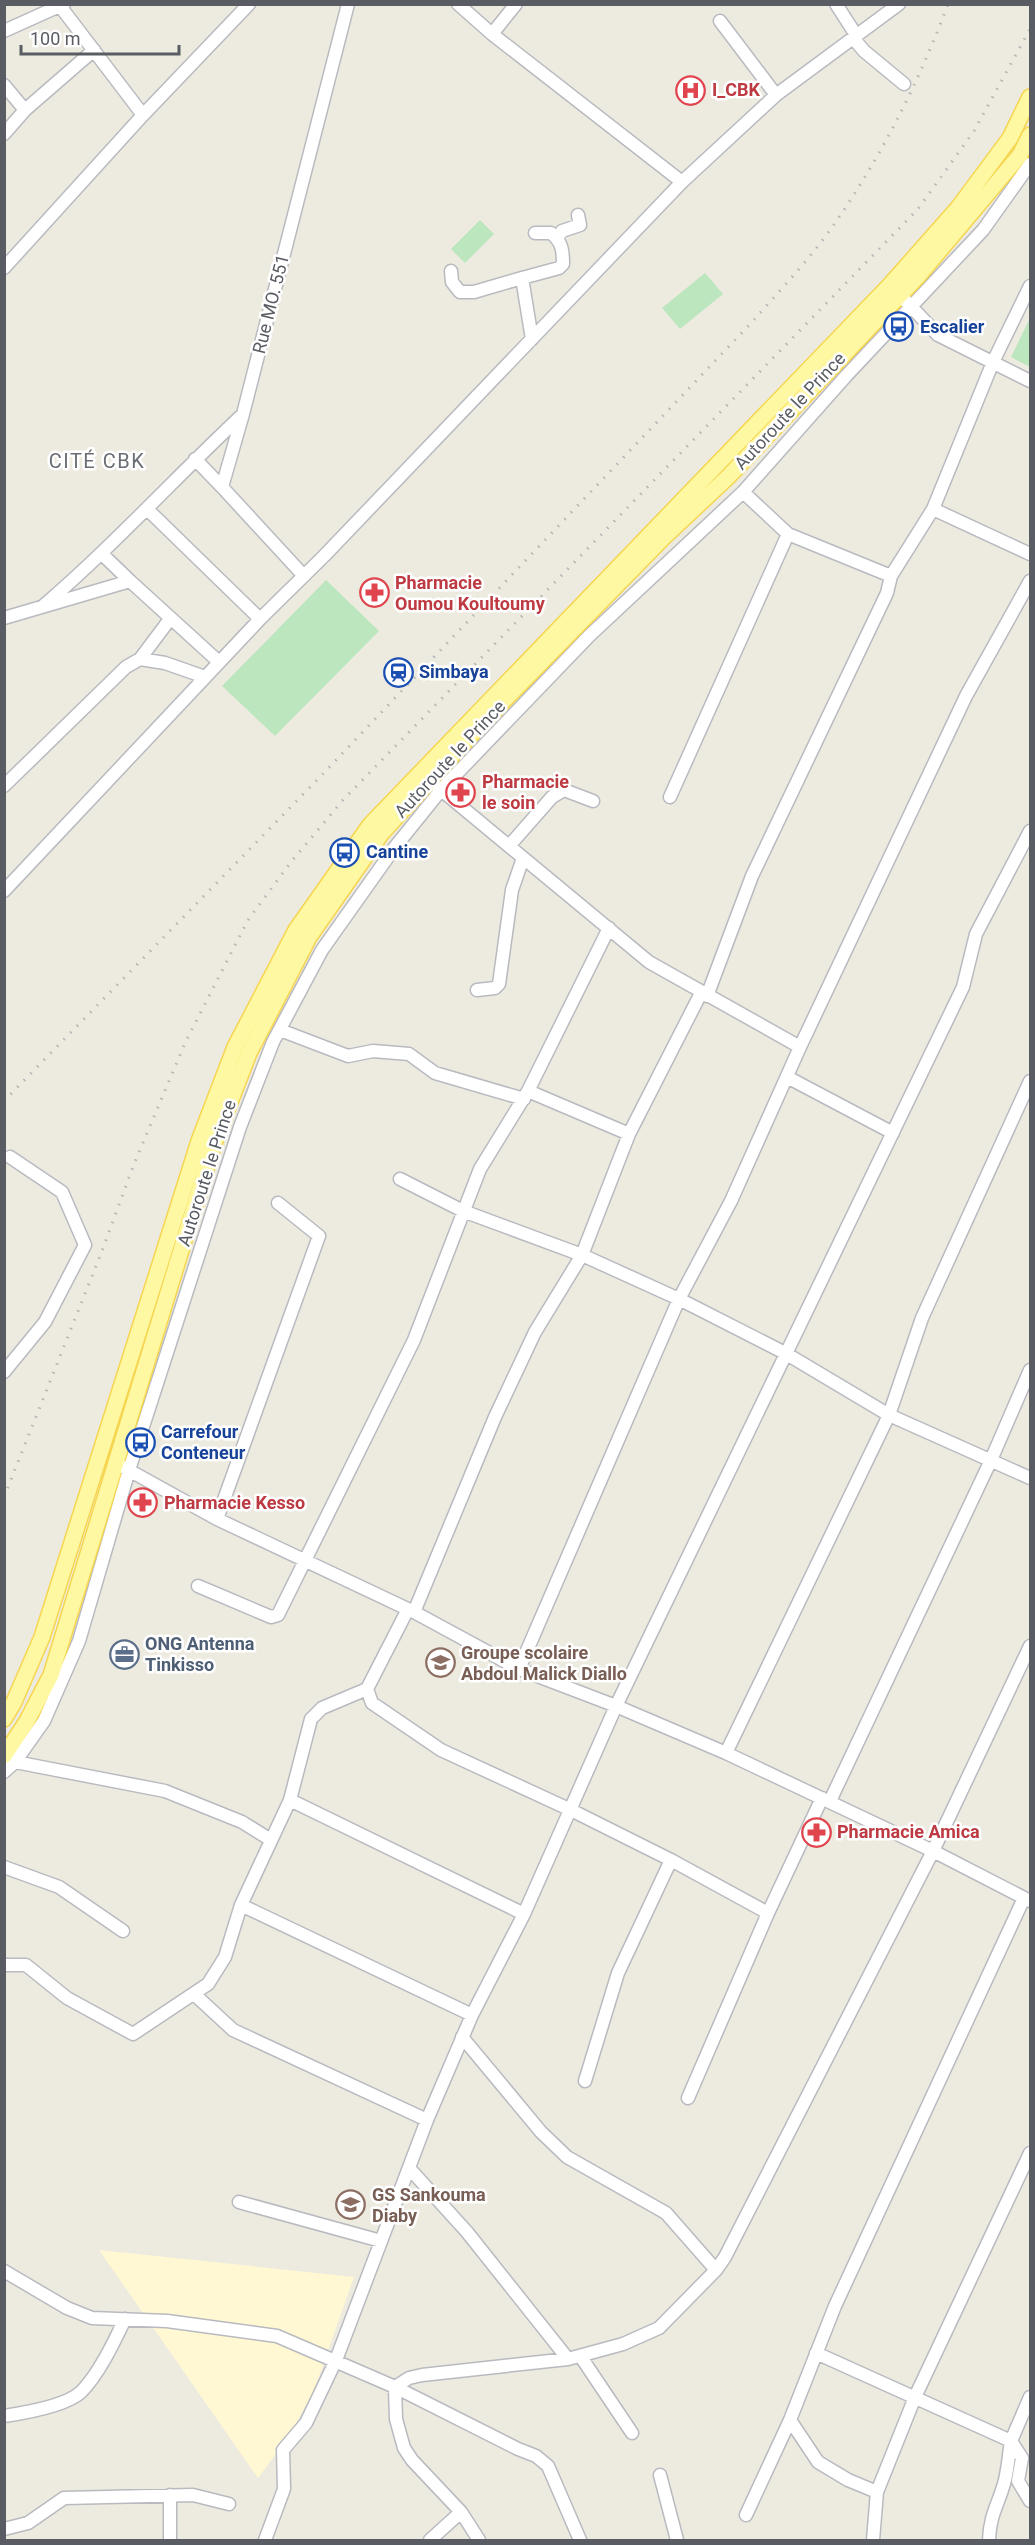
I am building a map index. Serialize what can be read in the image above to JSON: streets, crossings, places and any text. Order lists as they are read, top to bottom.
{
  "streets": {
    "main road": ["Autoroute le Prince"],
    "street": ["Rue MO. 551"]
  },
  "districts": ["CITÉ CBK"],
  "places": {
    "hospital": ["I_CBK"],
    "bus stop": ["Escalier", "Cantine", "Carrefour Conteneur"],
    "pharmacy": [
      "Pharmacie Oumou Koultoumy",
      "Pharmacie le soin",
      "Pharmacie Kesso",
      "Pharmacie Amica"
    ],
    "station": ["Simbaya"],
    "office": ["ONG Antenna Tinkisso"],
    "school or university": ["Groupe scolaire Abdoul Malick Diallo", "GS Sankouma Diaby"]
  },
  "scale_bar": "100 m"
}
